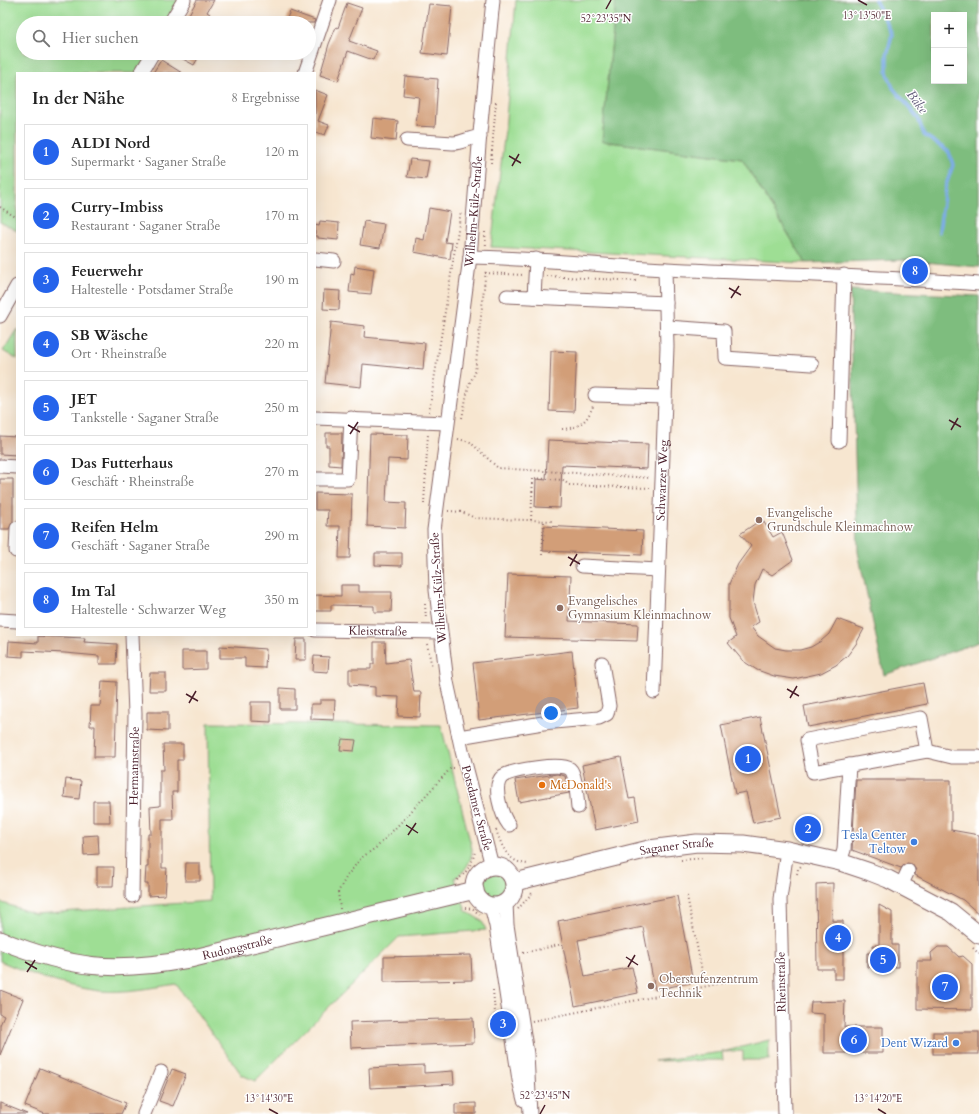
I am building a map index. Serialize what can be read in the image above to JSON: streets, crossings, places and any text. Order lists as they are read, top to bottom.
{
  "streets": {
    "main road": ["Potsdamer Straße", "Saganer Straße", "Rudongstraße"],
    "street": [
      "Wilhelm-Külz-Straße",
      "Schwarzer Weg",
      "Kleiststraße",
      "Hermannstraße",
      "Rheinstraße"
    ]
  },
  "crossings": [
    ["Wilhelm-Külz-Straße", "Kleiststraße"],
    ["Wilhelm-Külz-Straße", "Potsdamer Straße"],
    ["Potsdamer Straße", "Saganer Straße"],
    ["Potsdamer Straße", "Rudongstraße"],
    ["Saganer Straße", "Rudongstraße"],
    ["Saganer Straße", "Rheinstraße"]
  ],
  "water": ["Bäke"],
  "places": [
    "Evangelische Grundschule Kleinmachnow",
    "Evangelisches Gymnasium Kleinmachnow",
    "McDonald's",
    "Tesla Center Teltow",
    "Oberstufenzentrum Technik",
    "Dent Wizard"
  ],
  "page": {
    "map_buttons": ["+", "−"],
    "search": "Hier suchen",
    "heading": ["In der Nähe", "8 Ergebnisse"],
    "list": [
      {
        "mark": "1",
        "name": "ALDI Nord",
        "note": "Supermarkt · Saganer Straße",
        "value": "120 m"
      },
      {
        "mark": "2",
        "name": "Curry-Imbiss",
        "note": "Restaurant · Saganer Straße",
        "value": "170 m"
      },
      {
        "mark": "3",
        "name": "Feuerwehr",
        "note": "Haltestelle · Potsdamer Straße",
        "value": "190 m"
      },
      {
        "mark": "4",
        "name": "SB Wäsche",
        "note": "Ort · Rheinstraße",
        "value": "220 m"
      },
      {
        "mark": "5",
        "name": "JET",
        "note": "Tankstelle · Saganer Straße",
        "value": "250 m"
      },
      {
        "mark": "6",
        "name": "Das Futterhaus",
        "note": "Geschäft · Rheinstraße",
        "value": "270 m"
      },
      {
        "mark": "7",
        "name": "Reifen Helm",
        "note": "Geschäft · Saganer Straße",
        "value": "290 m"
      },
      {
        "mark": "8",
        "name": "Im Tal",
        "note": "Haltestelle · Schwarzer Weg",
        "value": "350 m"
      }
    ],
    "pins": [
      "8",
      "1",
      "2",
      "4",
      "5",
      "7",
      "3",
      "6"
    ]
  },
  "coordinates": [
    "13°13'50\"E",
    "52°23'35\"N",
    "52°23'45\"N",
    "13°14'30\"E",
    "13°14'20\"E"
  ]
}
